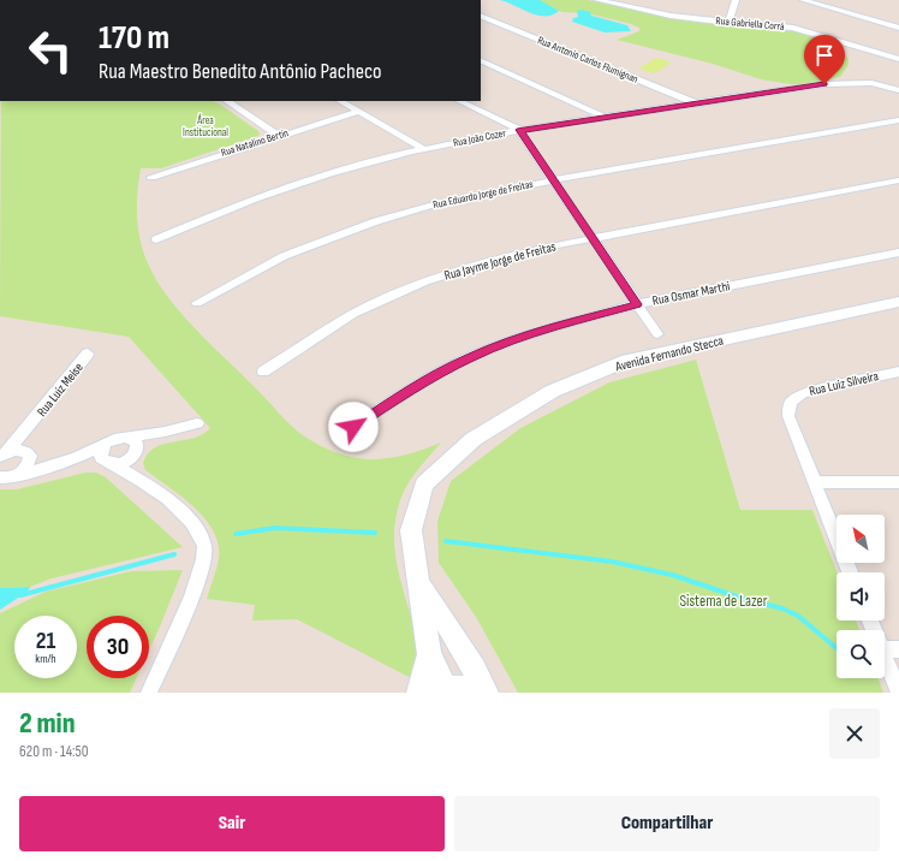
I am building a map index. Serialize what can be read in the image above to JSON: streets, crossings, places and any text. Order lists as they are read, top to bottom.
{
  "streets": {
    "street": [
      "Rua Gabriella Corrá",
      "Rua Antonio Carlos Flumignan",
      "Rua João Cozer",
      "Rua Natalino Bertin",
      "Rua Eduardo Jorge de Freitas",
      "Rua Jayme Jorge de Freitas",
      "Rua Osmar Marthi",
      "Avenida Fernando Stecca",
      "Rua Luiz Silveira",
      "Rua Luiz Meise"
    ]
  },
  "crossings": [
    ["Rua Antonio Carlos Flumignan", "Rua João Cozer"]
  ],
  "parks": ["Área Institucional", "Sistema de Lazer"],
  "north": "top left",
  "page": {
    "turn": ["170 m", "Rua Maestro Benedito Antônio Pacheco"],
    "speed": "21 km/h",
    "limit": "30",
    "heading": ["2 min", "620 m · 14:50"],
    "buttons": ["Sair", "Compartilhar"]
  }
}
